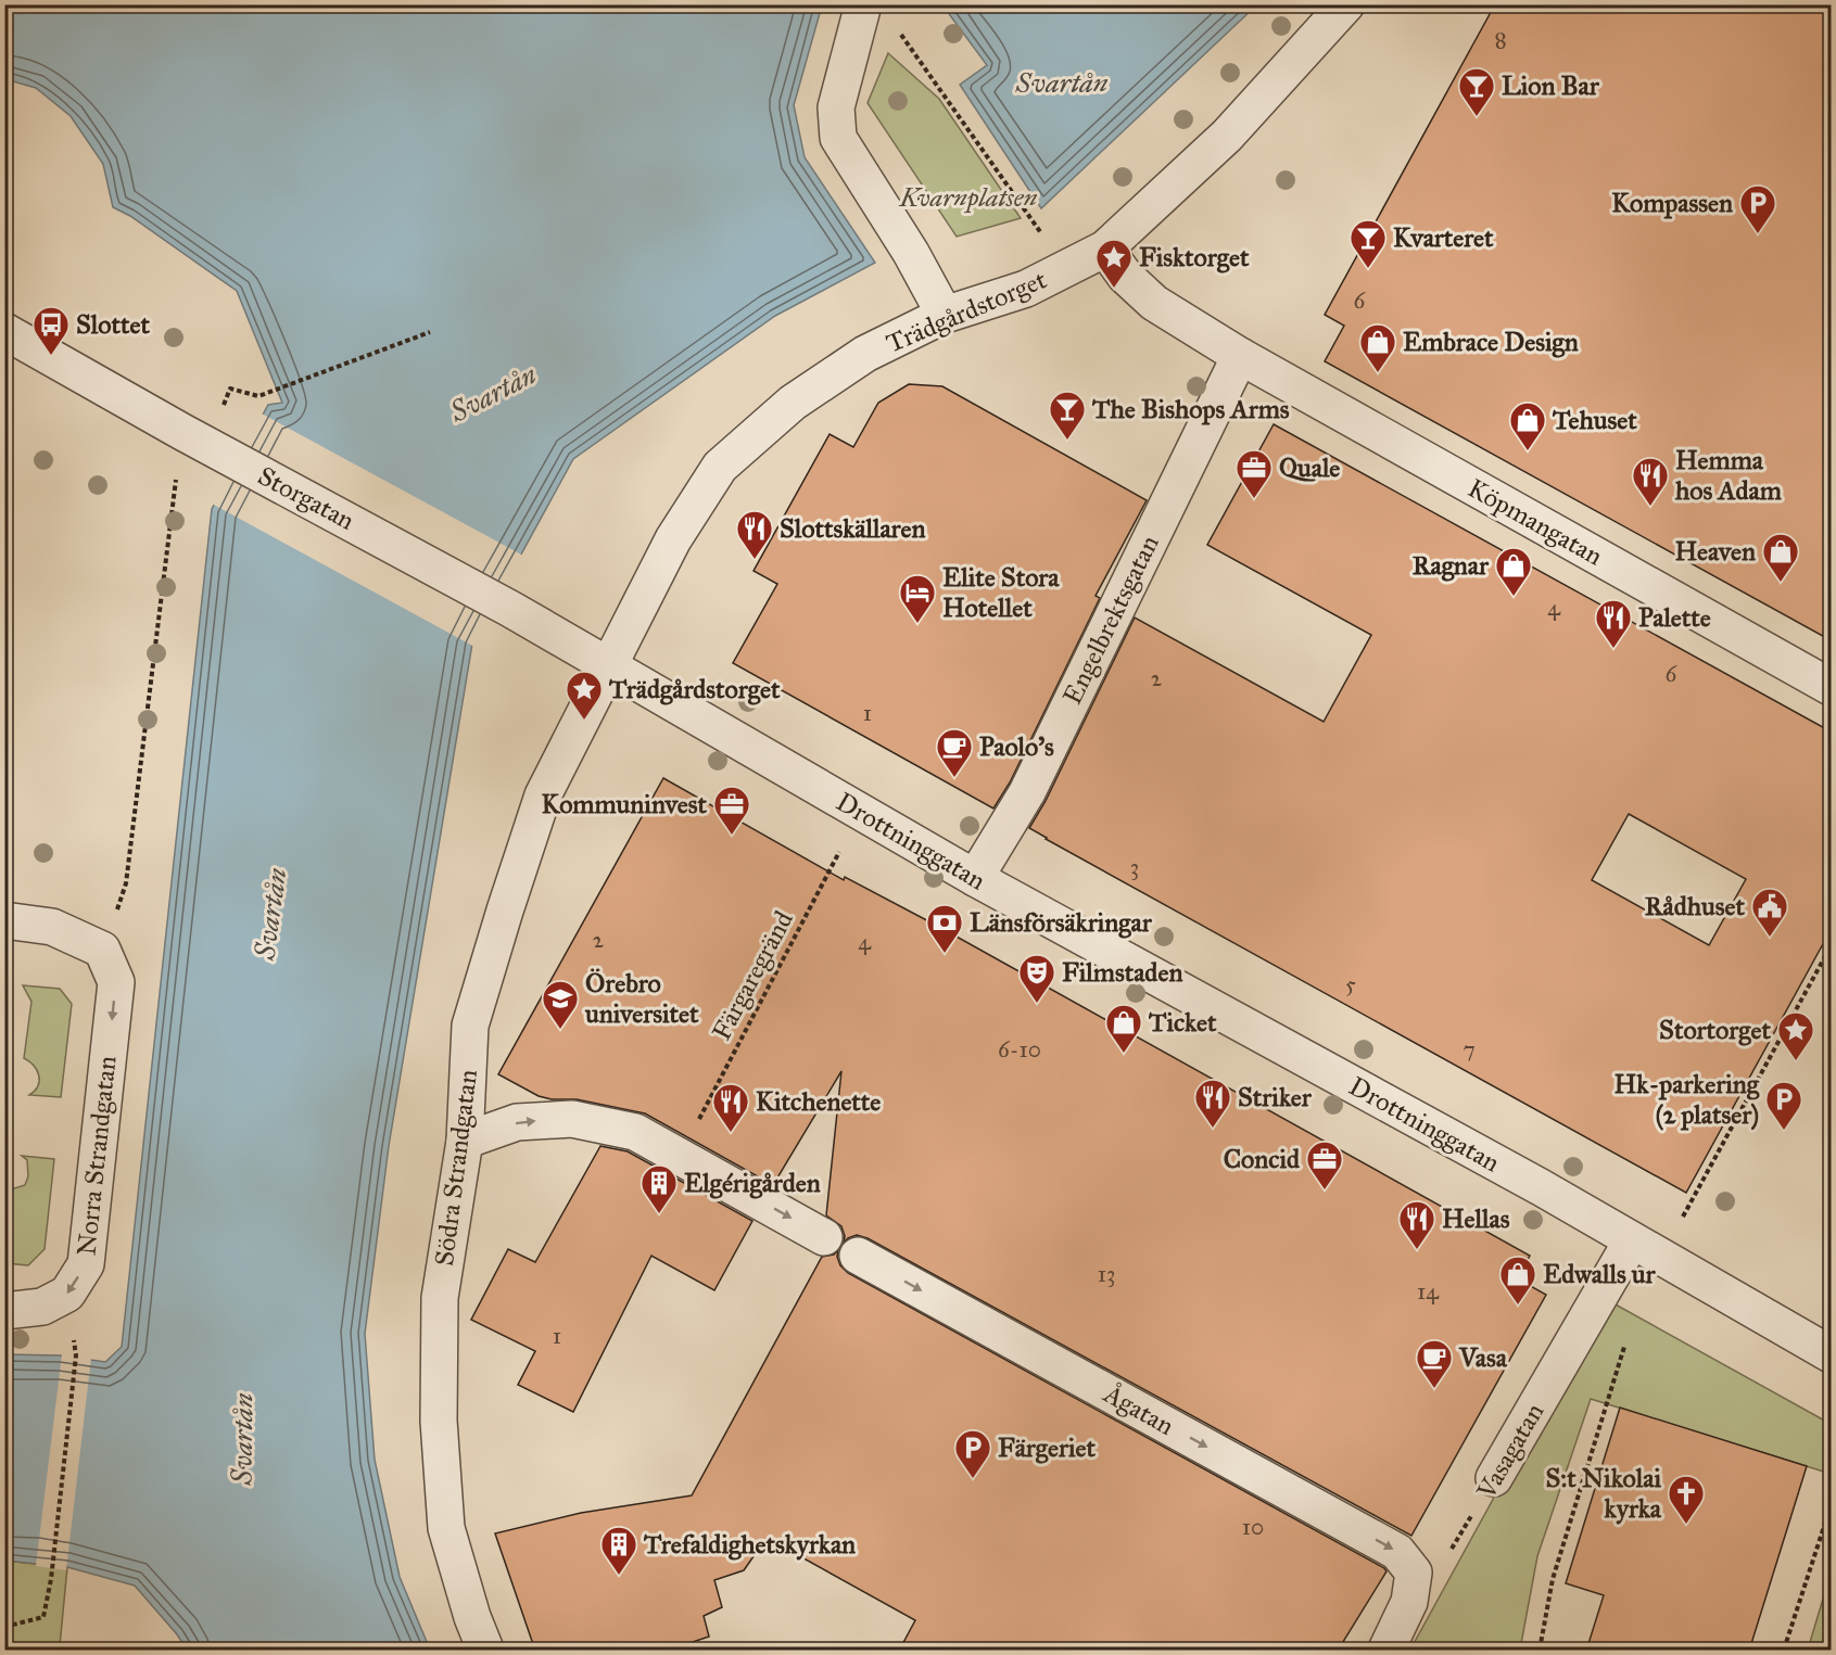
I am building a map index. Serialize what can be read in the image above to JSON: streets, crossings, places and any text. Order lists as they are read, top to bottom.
{
  "streets": {
    "street": [
      "Trädgårdstorget",
      "Storgatan",
      "Köpmangatan",
      "Engelbrektsgatan",
      "Drottninggatan",
      "Norra Strandgatan",
      "Södra Strandgatan",
      "Ågatan",
      "Vasagatan"
    ],
    "path": ["Färgaregränd"]
  },
  "crossings": [
    ["Trädgårdstorget", "Storgatan"],
    ["Trädgårdstorget", "Drottninggatan"],
    ["Trädgårdstorget", "Södra Strandgatan"],
    ["Storgatan", "Drottninggatan"],
    ["Storgatan", "Södra Strandgatan"],
    ["Köpmangatan", "Engelbrektsgatan"],
    ["Engelbrektsgatan", "Drottninggatan"],
    ["Drottninggatan", "Färgaregränd"],
    ["Drottninggatan", "Södra Strandgatan"],
    ["Drottninggatan", "Vasagatan"],
    ["Ågatan", "Vasagatan"]
  ],
  "one_way": ["Norra Strandgatan", "Ågatan"],
  "water": ["Svartån"],
  "parks": ["Kvarnplatsen"],
  "places": {
    "bar": ["Lion Bar", "Kvarteret", "The Bishops Arms"],
    "parking": ["Kompassen", "Hk-parkering (2 platser)", "Färgeriet"],
    "place": ["Fisktorget", "Trädgårdstorget", "Stortorget"],
    "bus stop": ["Slottet"],
    "shop": [
      "Embrace Design",
      "Tehuset",
      "Heaven",
      "Ragnar",
      "Ticket",
      "Edwalls ur"
    ],
    "office": ["Quale", "Kommuninvest", "Concid"],
    "restaurant": [
      "Hemma hos Adam",
      "Slottskällaren",
      "Palette",
      "Striker",
      "Kitchenette",
      "Hellas"
    ],
    "hotel": ["Elite Stora Hotellet"],
    "cafe": ["Paolo's", "Vasa"],
    "public building": ["Rådhuset"],
    "bank": ["Länsförsäkringar"],
    "theatre": ["Filmstaden"],
    "school or university": ["Örebro universitet"],
    "building": ["Elgérigården", "Trefaldighetskyrkan"],
    "church": ["S:t Nikolai kyrka"]
  },
  "house_numbers": [
    "8",
    "6",
    "4",
    "6",
    "2",
    "1",
    "3",
    "2",
    "4",
    "5",
    "6-10",
    "7",
    "13",
    "14",
    "1",
    "10"
  ]
}
